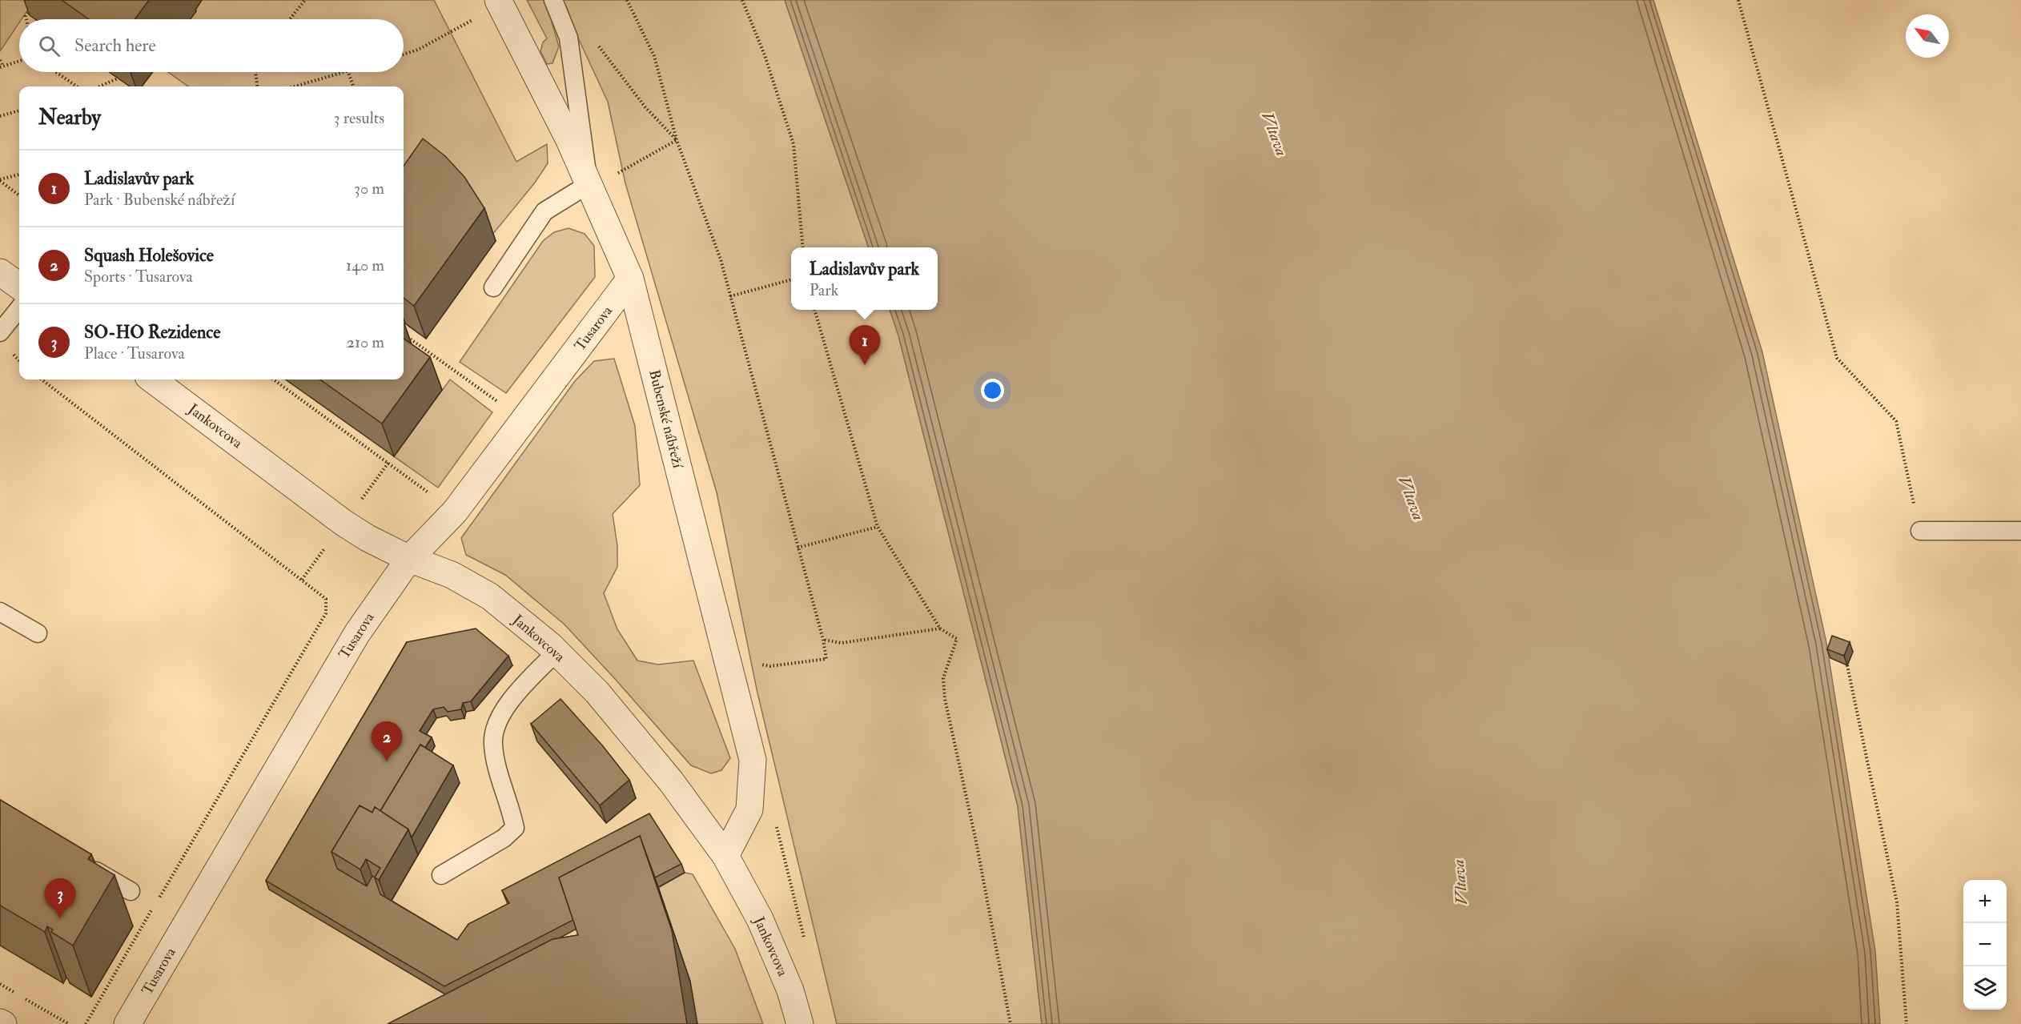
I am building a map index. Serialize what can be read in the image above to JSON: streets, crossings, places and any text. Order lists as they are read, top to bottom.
{
  "streets": {
    "street": ["Tusarova", "Bubenské nábřeží", "Jankovcova"]
  },
  "crossings": [
    ["Tusarova", "Bubenské nábřeží"],
    ["Tusarova", "Jankovcova"],
    ["Bubenské nábřeží", "Jankovcova"]
  ],
  "water": ["Vltava"],
  "north": "top left",
  "page": {
    "search": "Search here",
    "heading": ["Nearby", "3 results"],
    "list": [
      {
        "mark": "1",
        "name": "Ladislavův park",
        "note": "Park · Bubenské nábřeží",
        "value": "30 m"
      },
      {
        "mark": "2",
        "name": "Squash Holešovice",
        "note": "Sports · Tusarova",
        "value": "140 m"
      },
      {
        "mark": "3",
        "name": "SO-HO Rezidence",
        "note": "Place · Tusarova",
        "value": "210 m"
      }
    ],
    "popup": ["Ladislavův park", "Park"],
    "pins": ["1", "2", "3"],
    "map_buttons": ["+", "−"]
  }
}
